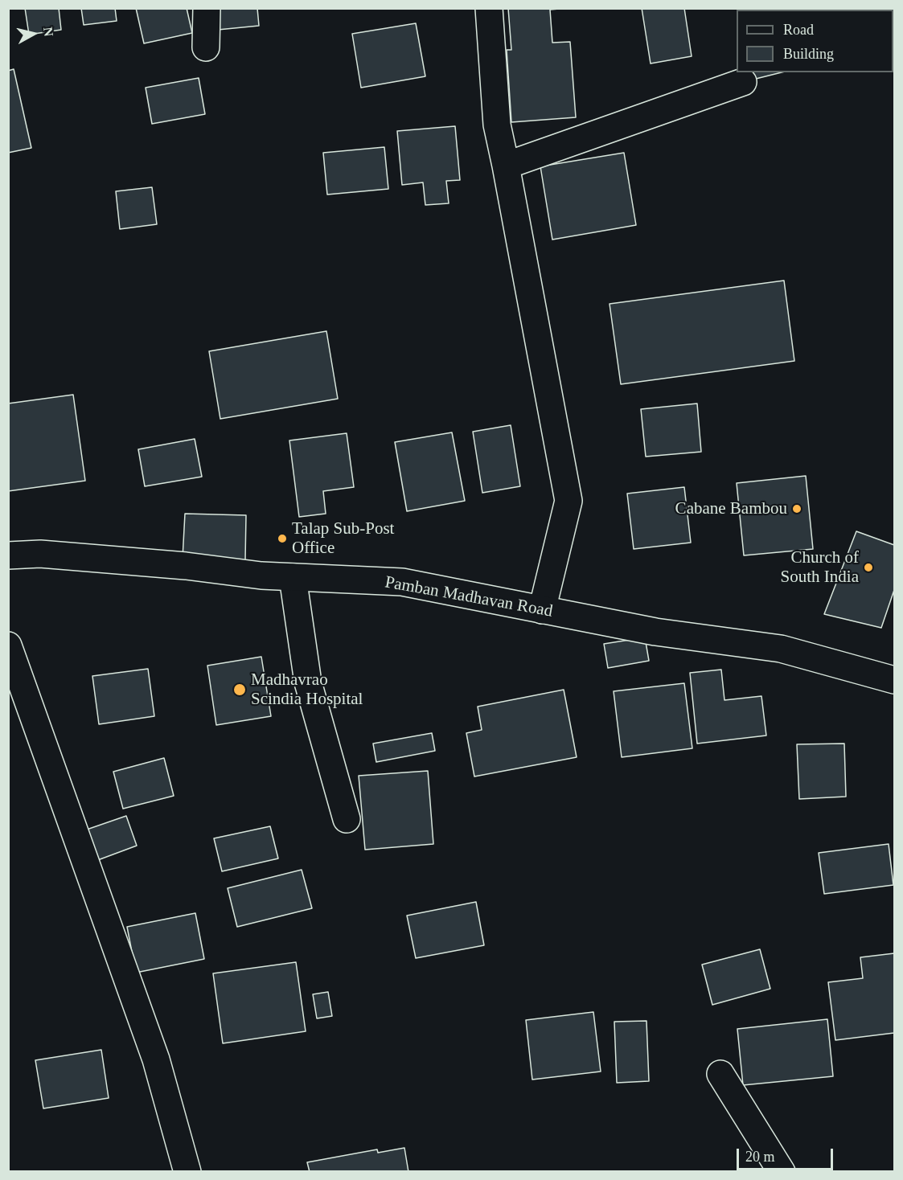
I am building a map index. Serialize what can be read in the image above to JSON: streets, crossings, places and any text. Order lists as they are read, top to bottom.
{
  "streets": {
    "street": ["Pamban Madhavan Road"]
  },
  "places": [
    "Cabane Bambou",
    "Talap Sub-Post Office",
    "Church of South India",
    "Madhavrao Scindia Hospital"
  ],
  "legend": ["Road", "Building"],
  "scale_bar": "20 m",
  "north": "right"
}
